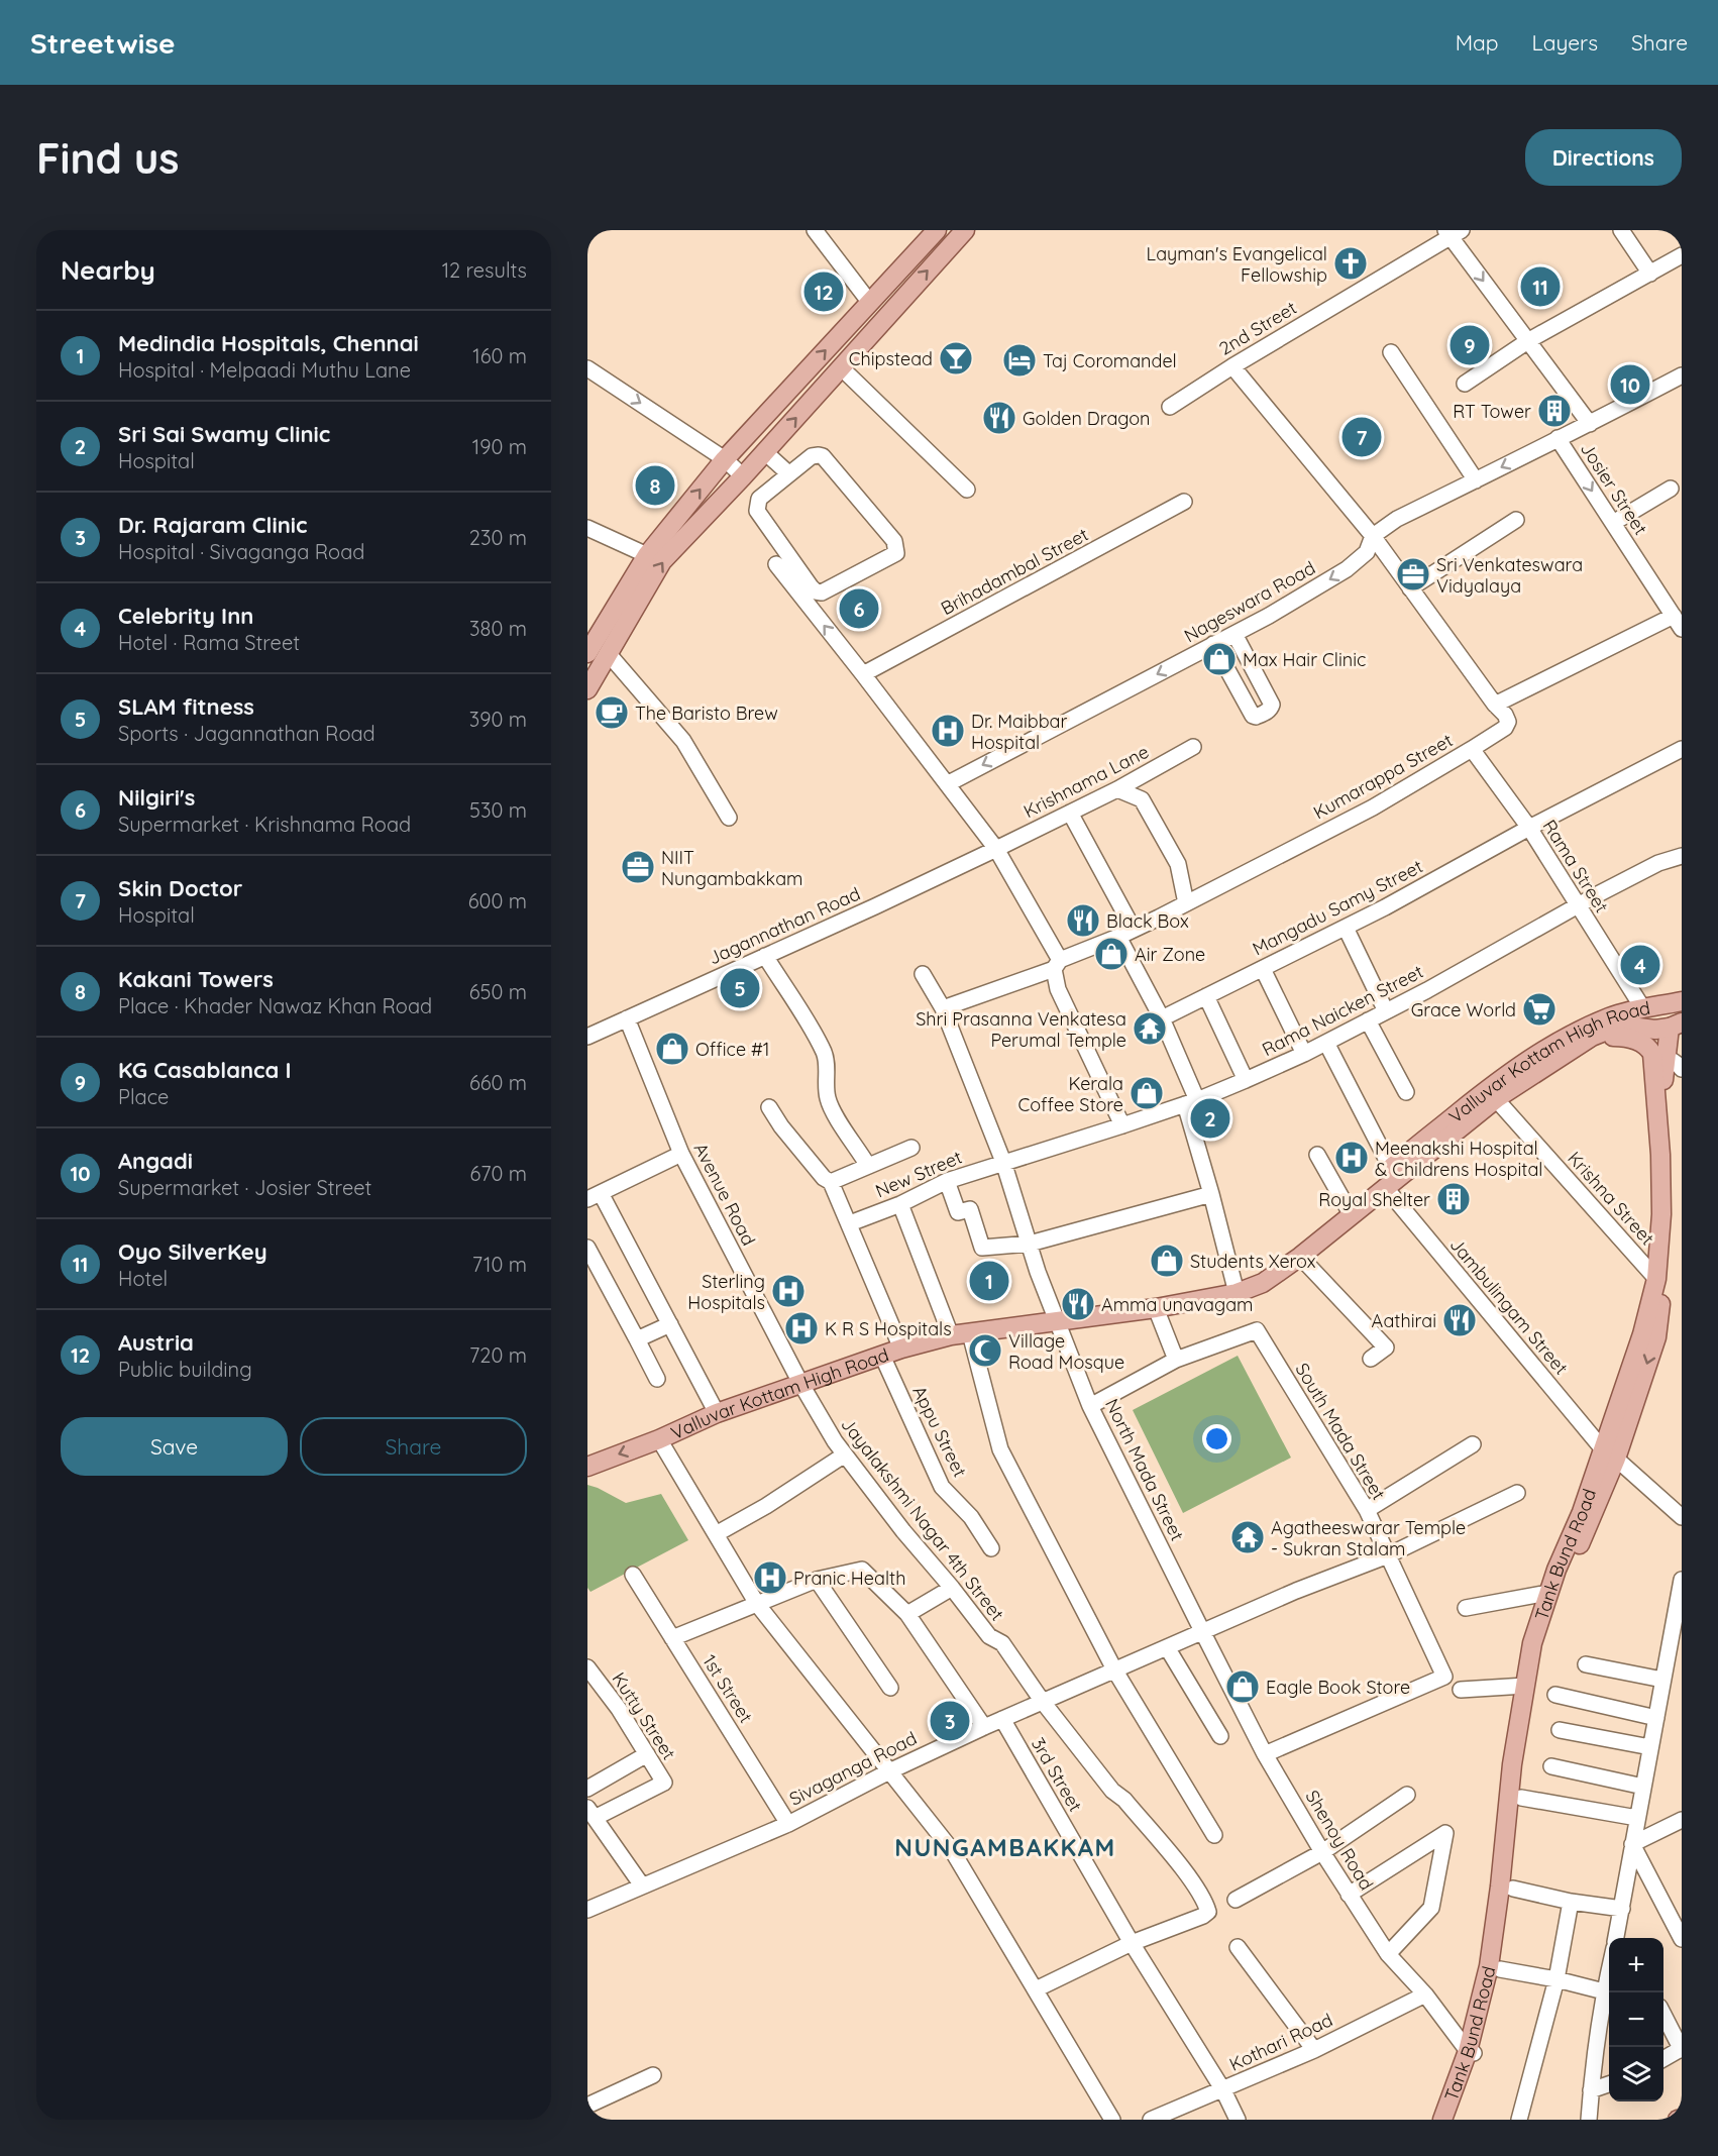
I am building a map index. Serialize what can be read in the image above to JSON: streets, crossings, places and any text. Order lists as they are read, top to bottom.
{
  "streets": {
    "main road": ["Valluvar Kottam High Road", "Tank Bund Road"],
    "street": [
      "2nd Street",
      "Josier Street",
      "Brihadambal Street",
      "Nageswara Road",
      "Kumarappa Street",
      "Krishnama Lane",
      "Rama Street",
      "Mangadu Samy Street",
      "Jagannathan Road",
      "Rama Naicken Street",
      "New Street",
      "Avenue Road",
      "Krishna Street",
      "Jambulingam Street",
      "Appu Street",
      "South Mada Street",
      "North Mada Street",
      "Jayalakshmi Nagar 4th Street",
      "1st Street",
      "Kutty Street",
      "Sivaganga Road",
      "3rd Street",
      "Shenoy Road",
      "Kothari Road"
    ]
  },
  "crossings": [
    ["Josier Street", "Nageswara Road"],
    ["Kumarappa Street", "Rama Street"],
    ["Kumarappa Street", "North Mada Street"],
    ["Krishnama Lane", "Jagannathan Road"],
    ["Rama Street", "Mangadu Samy Street"],
    ["Rama Street", "Rama Naicken Street"],
    ["Rama Street", "Valluvar Kottam High Road"],
    ["Jagannathan Road", "Avenue Road"],
    ["Rama Naicken Street", "New Street"],
    ["Rama Naicken Street", "North Mada Street"],
    ["Valluvar Kottam High Road", "Avenue Road"],
    ["Valluvar Kottam High Road", "Krishna Street"],
    ["Valluvar Kottam High Road", "Jambulingam Street"],
    ["Valluvar Kottam High Road", "Appu Street"],
    ["Valluvar Kottam High Road", "North Mada Street"],
    ["Valluvar Kottam High Road", "Jayalakshmi Nagar 4th Street"],
    ["Valluvar Kottam High Road", "Tank Bund Road"],
    ["New Street", "North Mada Street"],
    ["Avenue Road", "Jayalakshmi Nagar 4th Street"],
    ["Krishna Street", "Tank Bund Road"],
    ["Jambulingam Street", "Tank Bund Road"],
    ["South Mada Street", "Sivaganga Road"],
    ["South Mada Street", "Shenoy Road"],
    ["North Mada Street", "Sivaganga Road"],
    ["North Mada Street", "Shenoy Road"],
    ["Jayalakshmi Nagar 4th Street", "Sivaganga Road"],
    ["Jayalakshmi Nagar 4th Street", "3rd Street"],
    ["Tank Bund Road", "Shenoy Road"],
    ["1st Street", "Sivaganga Road"],
    ["Sivaganga Road", "3rd Street"],
    ["Sivaganga Road", "Shenoy Road"],
    ["3rd Street", "Kothari Road"],
    ["Shenoy Road", "Kothari Road"]
  ],
  "one_way": ["Nageswara Road"],
  "districts": ["NUNGAMBAKKAM"],
  "places": {
    "church": ["Layman's Evangelical Fellowship"],
    "bar": ["Chipstead"],
    "hotel": ["Taj Coromandel"],
    "building": ["RT Tower", "Royal Shelter"],
    "restaurant": [
      "Golden Dragon",
      "Black Box",
      "Amma unavagam",
      "Aathirai"
    ],
    "office": ["Sri Venkateswara Vidyalaya", "NIIT Nungambakkam"],
    "shop": [
      "Max Hair Clinic",
      "Air Zone",
      "Office #1",
      "Kerala Coffee Store",
      "Students Xerox",
      "Eagle Book Store"
    ],
    "cafe": ["The Baristo Brew"],
    "hospital": [
      "Dr. Maibbar Hospital",
      "Meenakshi Hospital & Childrens Hospital",
      "Sterling Hospitals",
      "K R S Hospitals",
      "Pranic Health"
    ],
    "supermarket": ["Grace World"],
    "temple": ["Shri Prasanna Venkatesa Perumal Temple", "Agatheeswarar Temple - Sukran Stalam"],
    "mosque": ["Village Road Mosque"]
  },
  "page": {
    "header": "Streetwise",
    "nav": ["Map", "Layers", "Share"],
    "buttons": [
      "Directions",
      ["Save", "Share"]
    ],
    "title": "Find us",
    "heading": ["Nearby", "12 results"],
    "pins": [
      "11",
      "12",
      "9",
      "10",
      "7",
      "8",
      "6",
      "4",
      "5",
      "2",
      "1",
      "3"
    ],
    "list": [
      {
        "mark": "1",
        "name": "Medindia Hospitals, Chennai",
        "note": "Hospital · Melpaadi Muthu Lane",
        "value": "160 m"
      },
      {
        "mark": "2",
        "name": "Sri Sai Swamy Clinic",
        "note": "Hospital",
        "value": "190 m"
      },
      {
        "mark": "3",
        "name": "Dr. Rajaram Clinic",
        "note": "Hospital · Sivaganga Road",
        "value": "230 m"
      },
      {
        "mark": "4",
        "name": "Celebrity Inn",
        "note": "Hotel · Rama Street",
        "value": "380 m"
      },
      {
        "mark": "5",
        "name": "SLAM fitness",
        "note": "Sports · Jagannathan Road",
        "value": "390 m"
      },
      {
        "mark": "6",
        "name": "Nilgiri's",
        "note": "Supermarket · Krishnama Road",
        "value": "530 m"
      },
      {
        "mark": "7",
        "name": "Skin Doctor",
        "note": "Hospital",
        "value": "600 m"
      },
      {
        "mark": "8",
        "name": "Kakani Towers",
        "note": "Place · Khader Nawaz Khan Road",
        "value": "650 m"
      },
      {
        "mark": "9",
        "name": "KG Casablanca I",
        "note": "Place",
        "value": "660 m"
      },
      {
        "mark": "10",
        "name": "Angadi",
        "note": "Supermarket · Josier Street",
        "value": "670 m"
      },
      {
        "mark": "11",
        "name": "Oyo SilverKey",
        "note": "Hotel",
        "value": "710 m"
      },
      {
        "mark": "12",
        "name": "Austria",
        "note": "Public building",
        "value": "720 m"
      }
    ],
    "map_buttons": ["+", "−"]
  }
}
